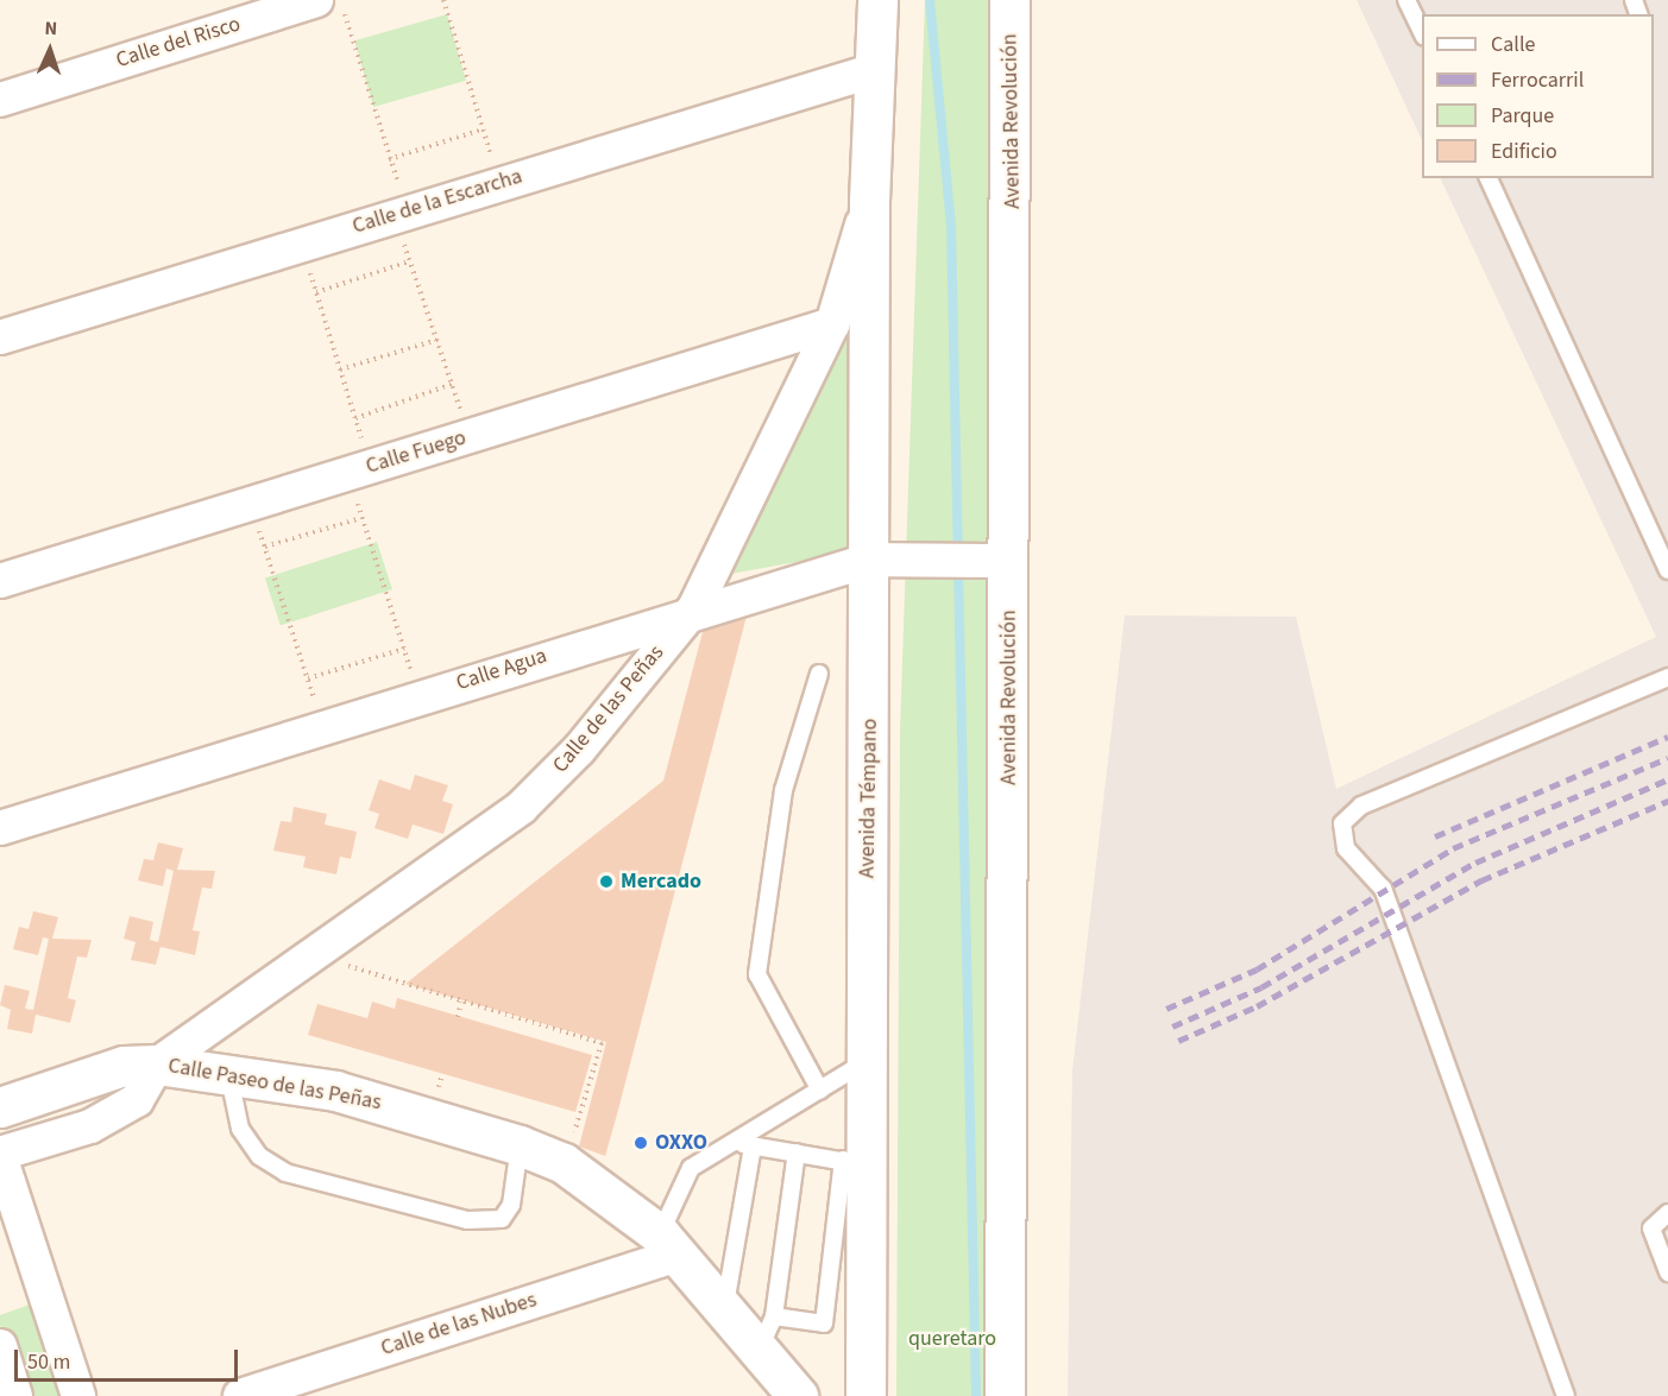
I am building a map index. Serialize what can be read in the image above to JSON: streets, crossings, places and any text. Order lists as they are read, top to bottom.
{
  "streets": {
    "main road": ["Avenida Revolución", "Avenida Témpano", "Calle Paseo de las Peñas"],
    "street": [
      "Calle del Risco",
      "Calle de la Escarcha",
      "Calle Fuego",
      "Calle Agua",
      "Calle de las Peñas",
      "Calle de las Nubes"
    ]
  },
  "crossings": [
    ["Avenida Revolución", "Calle Agua"],
    ["Calle de la Escarcha", "Avenida Témpano"],
    ["Calle Fuego", "Calle de las Peñas"],
    ["Calle Agua", "Calle de las Peñas"],
    ["Calle Agua", "Avenida Témpano"],
    ["Calle de las Peñas", "Avenida Témpano"],
    ["Calle de las Peñas", "Calle Paseo de las Peñas"],
    ["Calle Paseo de las Peñas", "Calle de las Nubes"]
  ],
  "parks": ["queretaro"],
  "places": ["Mercado", "OXXO"],
  "legend": [
    "Calle",
    "Ferrocarril",
    "Parque",
    "Edificio"
  ],
  "scale_bar": "50 m",
  "north": "top"
}
